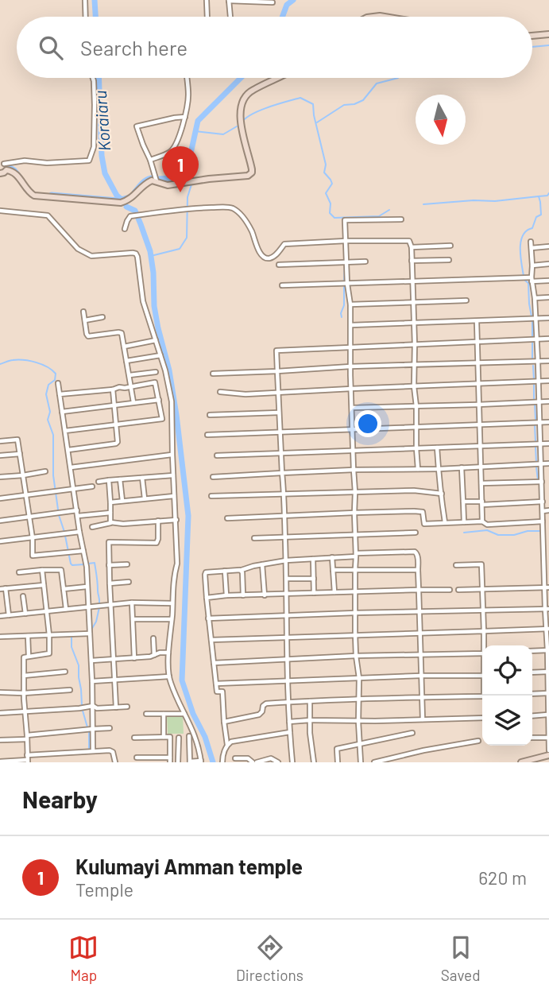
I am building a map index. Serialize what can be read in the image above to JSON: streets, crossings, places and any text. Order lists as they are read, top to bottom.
{
  "water": ["Koraiaru"],
  "north": "bottom",
  "page": {
    "search": "Search here",
    "pins": "1",
    "heading": "Nearby",
    "list": [
      {
        "mark": "1",
        "name": "Kulumayi Amman temple",
        "note": "Temple",
        "value": "620 m"
      }
    ],
    "nav": ["Map", "Directions", "Saved"]
  }
}
